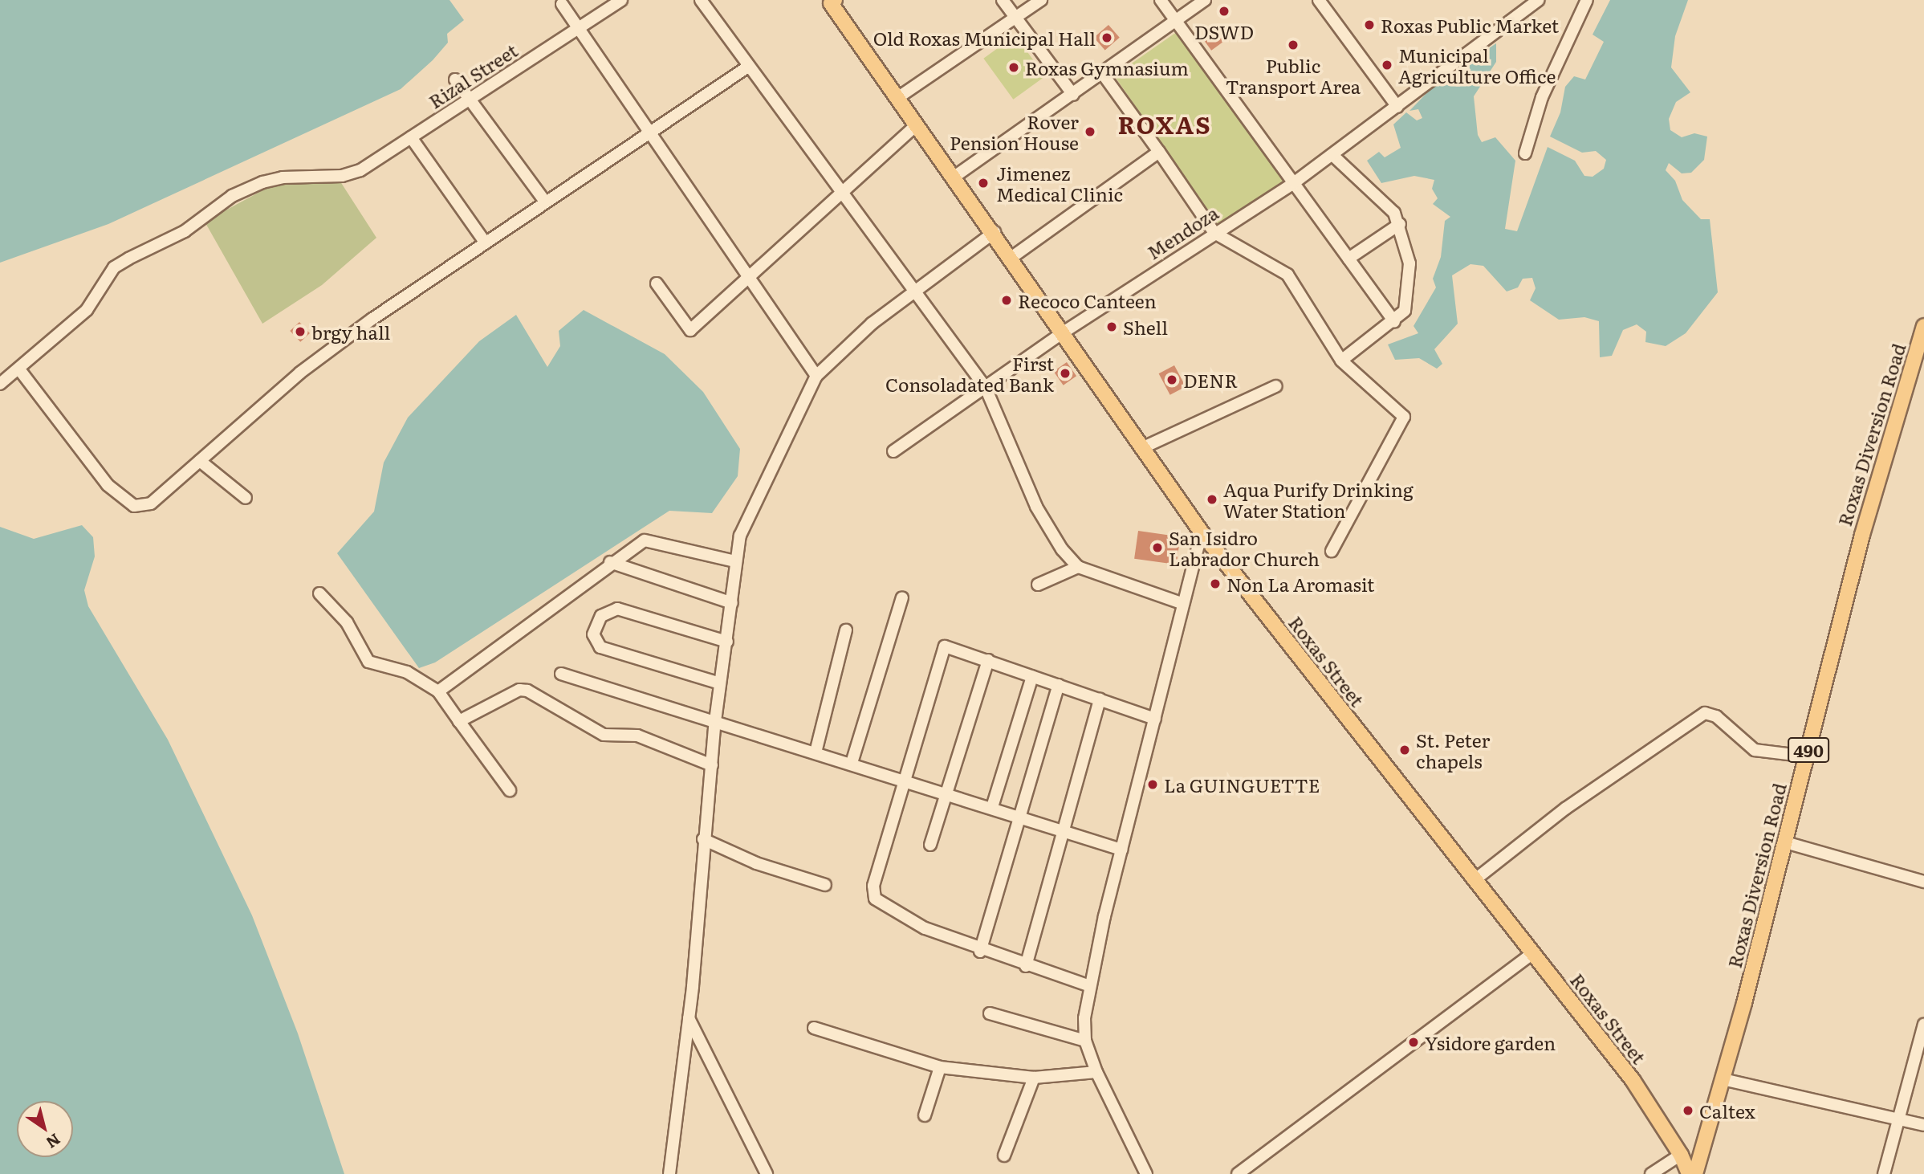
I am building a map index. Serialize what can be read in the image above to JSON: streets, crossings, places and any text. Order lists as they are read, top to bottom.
{
  "streets": {
    "main road": ["Roxas Diversion Road", "Roxas Street", "490"],
    "street": ["Rizal Street", "Mendoza"]
  },
  "crossings": [
    ["Mendoza", "Roxas Street"]
  ],
  "districts": ["ROXAS"],
  "places": [
    "DSWD",
    "Roxas Public Market",
    "Old Roxas Municipal Hall",
    "Public Transport Area",
    "Municipal Agriculture Office",
    "Roxas Gymnasium",
    "Rover Pension House",
    "Jimenez Medical Clinic",
    "Recoco Canteen",
    "Shell",
    "brgy hall",
    "First Consoladated Bank",
    "DENR",
    "Aqua Purify Drinking Water Station",
    "San Isidro Labrador Church",
    "Non La Aromasit",
    "St. Peter chapels",
    "La GUINGUETTE",
    "Ysidore garden",
    "Caltex"
  ],
  "north": "bottom right"
}
